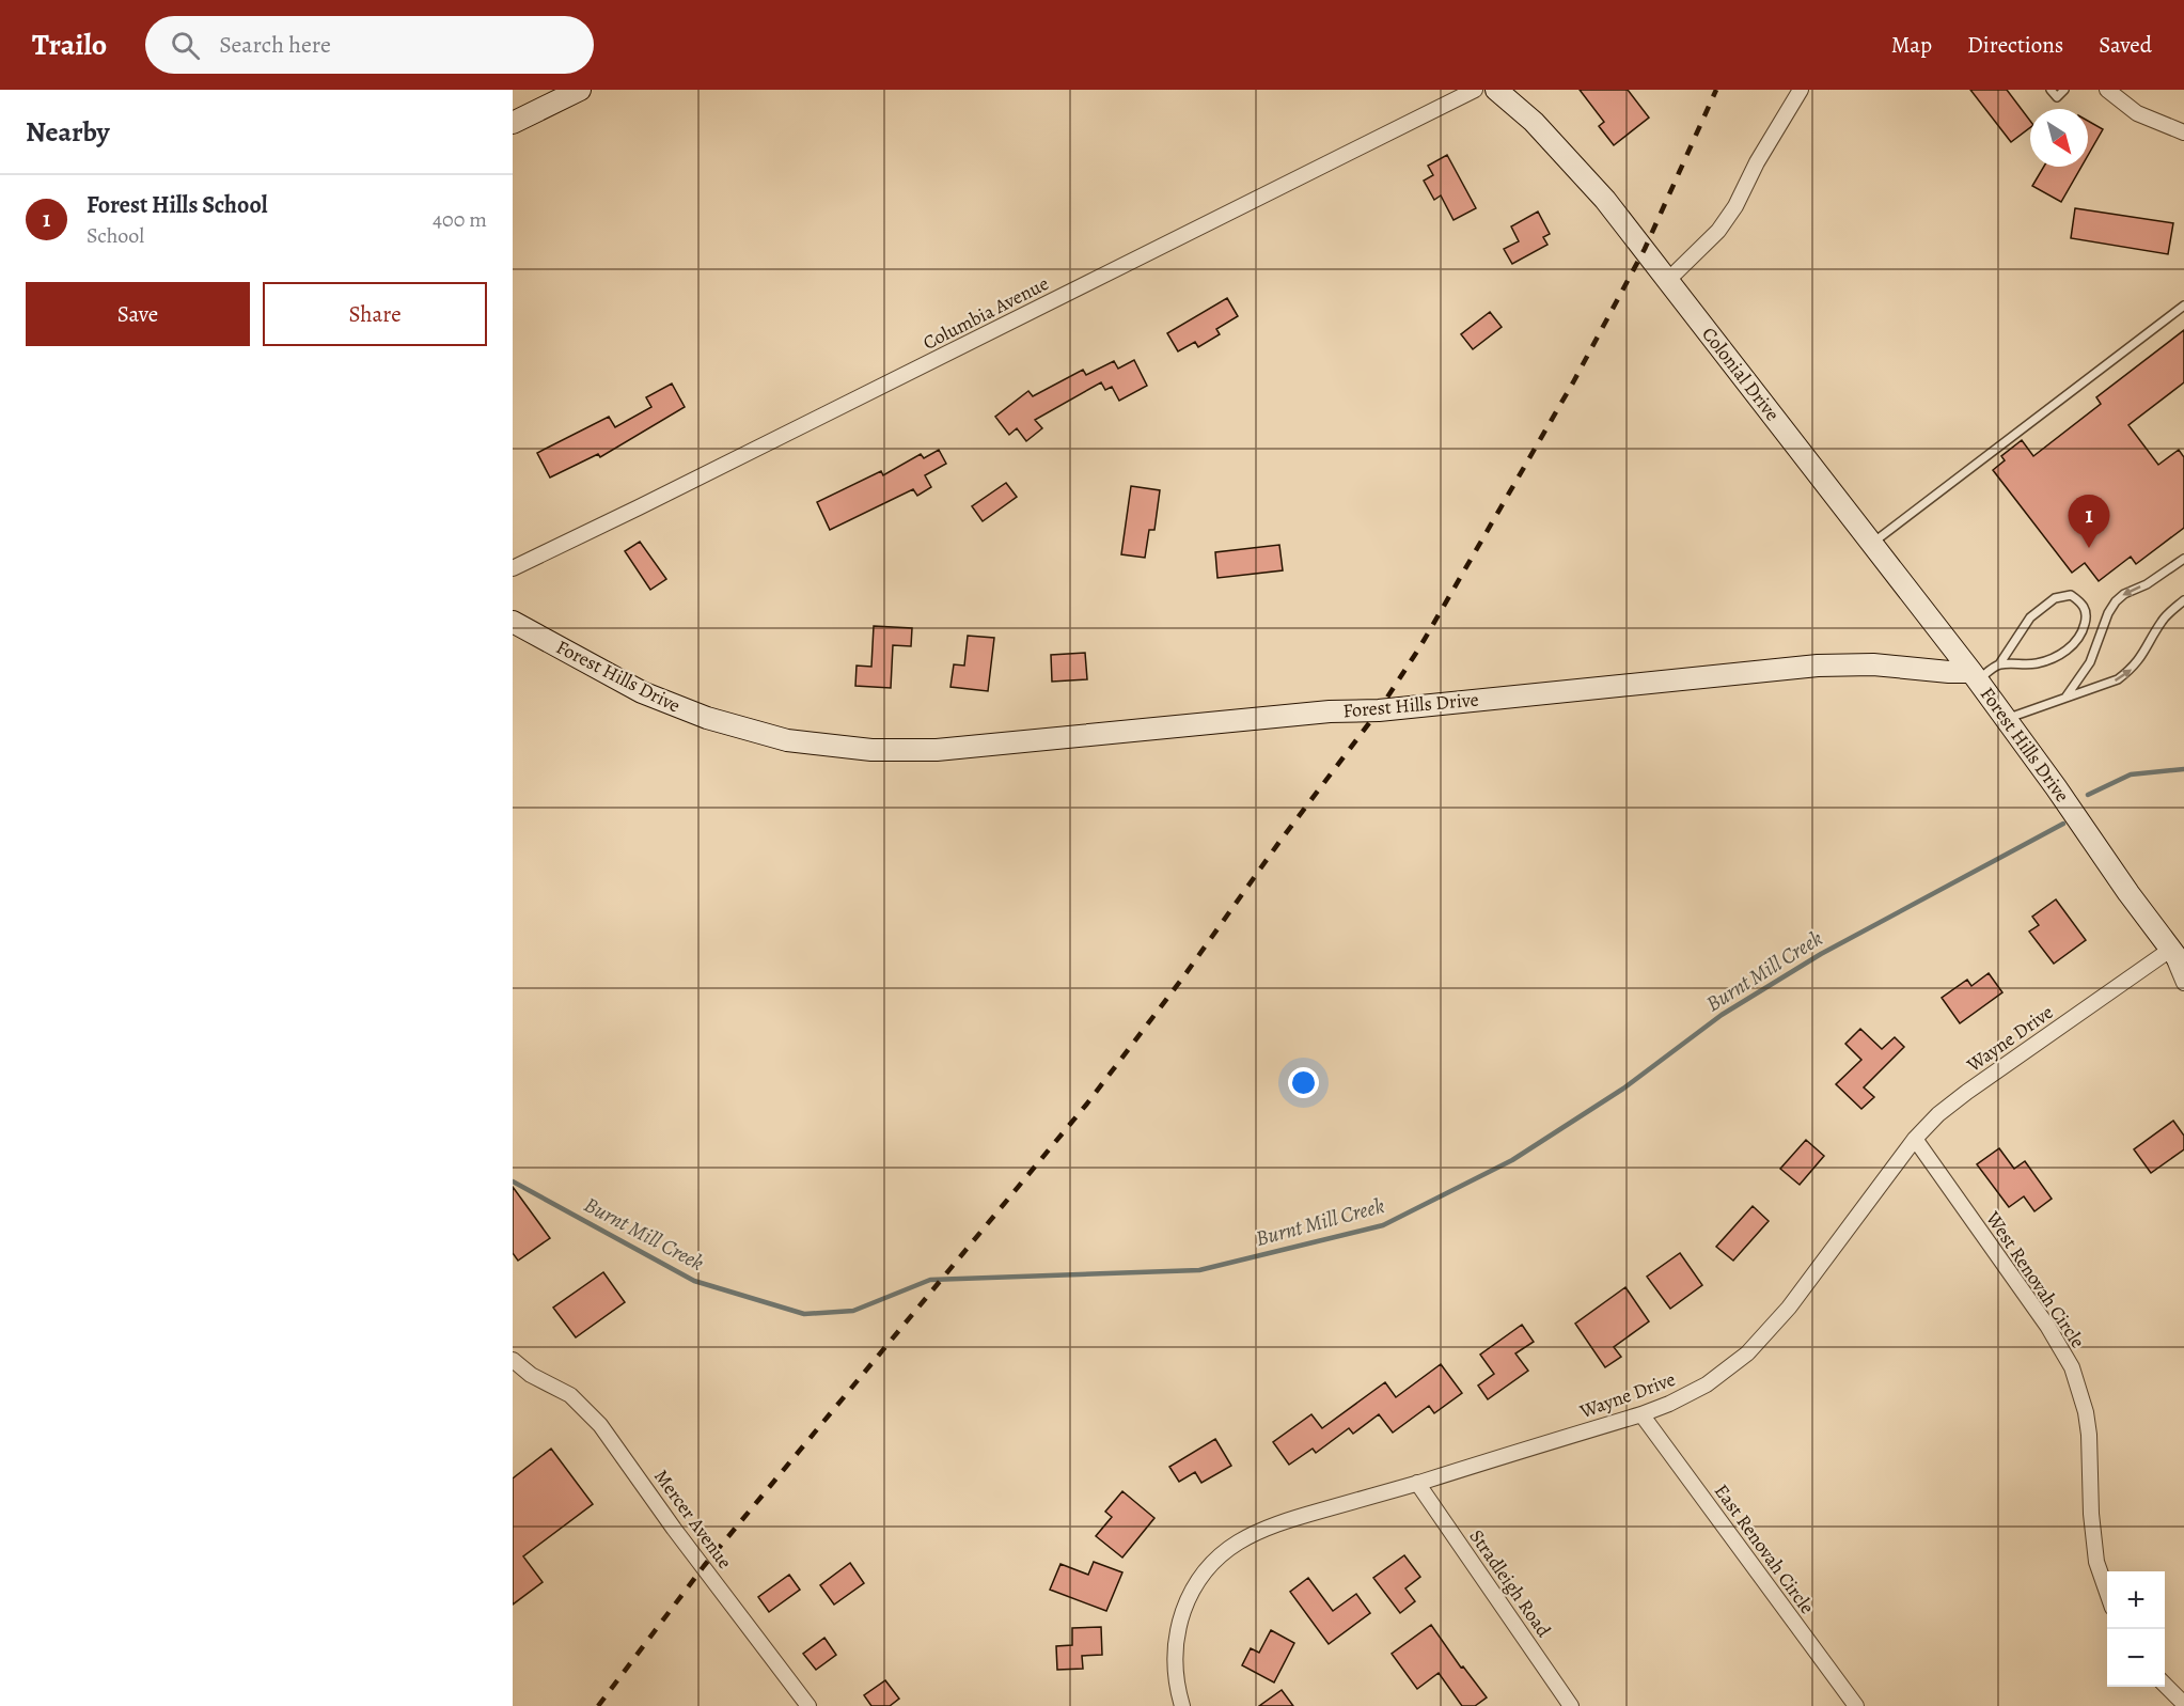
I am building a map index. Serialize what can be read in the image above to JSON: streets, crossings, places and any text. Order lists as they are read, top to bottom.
{
  "streets": {
    "street": [
      "Columbia Avenue",
      "Colonial Drive",
      "Forest Hills Drive",
      "Wayne Drive",
      "West Renovah Circle",
      "Mercer Avenue",
      "East Renovah Circle",
      "Stradleigh Road"
    ]
  },
  "crossings": [
    ["Colonial Drive", "Forest Hills Drive"],
    ["Forest Hills Drive", "Wayne Drive"],
    ["Wayne Drive", "West Renovah Circle"],
    ["Wayne Drive", "East Renovah Circle"],
    ["Wayne Drive", "Stradleigh Road"]
  ],
  "water": ["Burnt Mill Creek"],
  "north": "bottom right",
  "page": {
    "header": "Trailo",
    "search": "Search here",
    "nav": ["Map", "Directions", "Saved"],
    "heading": "Nearby",
    "list": [
      {
        "mark": "1",
        "name": "Forest Hills School",
        "note": "School",
        "value": "400 m"
      }
    ],
    "buttons": ["Save", "Share"],
    "pins": "1",
    "map_buttons": ["+", "−"]
  }
}
